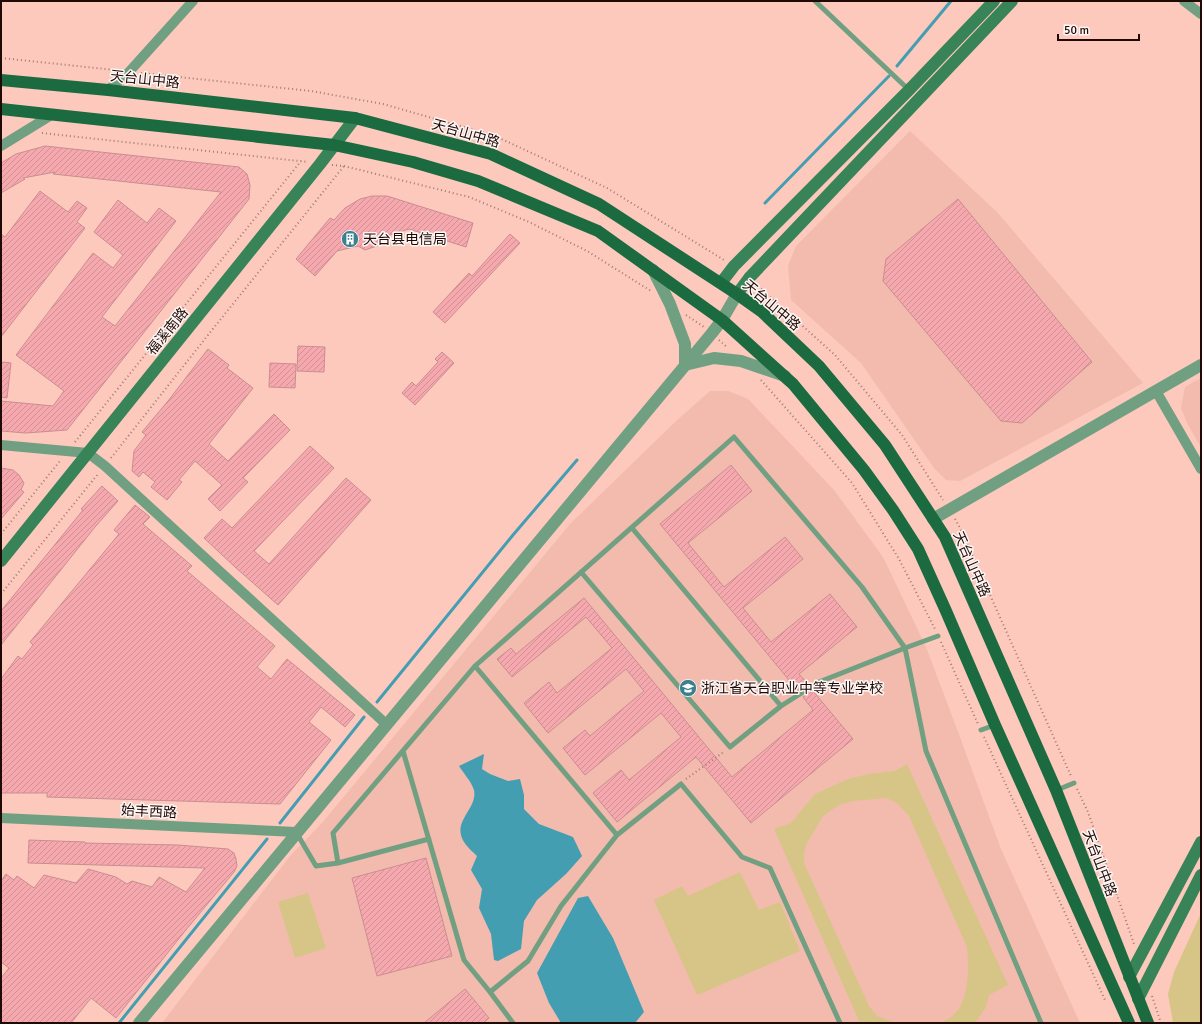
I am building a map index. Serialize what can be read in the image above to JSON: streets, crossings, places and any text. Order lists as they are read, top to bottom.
{
  "streets": {
    "main road": ["天台山中路", "福溪南路"],
    "street": ["始丰西路"]
  },
  "crossings": [
    ["天台山中路", "福溪南路"]
  ],
  "places": {
    "building": ["天台县电信局"],
    "school or university": ["浙江省天台职业中等专业学校"]
  },
  "scale_bar": "50 m"
}
